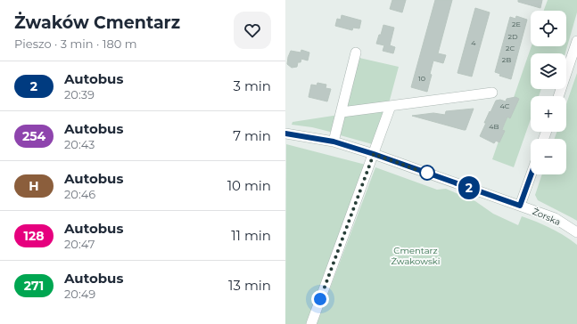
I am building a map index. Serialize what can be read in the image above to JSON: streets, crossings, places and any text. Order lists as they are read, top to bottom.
{
  "streets": {
    "street": ["Żorska"]
  },
  "parks": ["Cmentarz Żwakowski"],
  "lines": ["bus line 2"],
  "house_numbers": [
    "2E",
    "2D",
    "4",
    "2C",
    "2B",
    "10",
    "4C",
    "4B"
  ],
  "page": {
    "heading": ["Żwaków Cmentarz", "Pieszo · 3 min · 180 m"],
    "on_map": "2",
    "map_buttons": ["+", "−"],
    "list": [
      {
        "mark": "2",
        "name": "Autobus",
        "note": "20:39",
        "value": "3 min"
      },
      {
        "mark": "254",
        "name": "Autobus",
        "note": "20:43",
        "value": "7 min"
      },
      {
        "mark": "H",
        "name": "Autobus",
        "note": "20:46",
        "value": "10 min"
      },
      {
        "mark": "128",
        "name": "Autobus",
        "note": "20:47",
        "value": "11 min"
      },
      {
        "mark": "271",
        "name": "Autobus",
        "note": "20:49",
        "value": "13 min"
      }
    ]
  }
}
